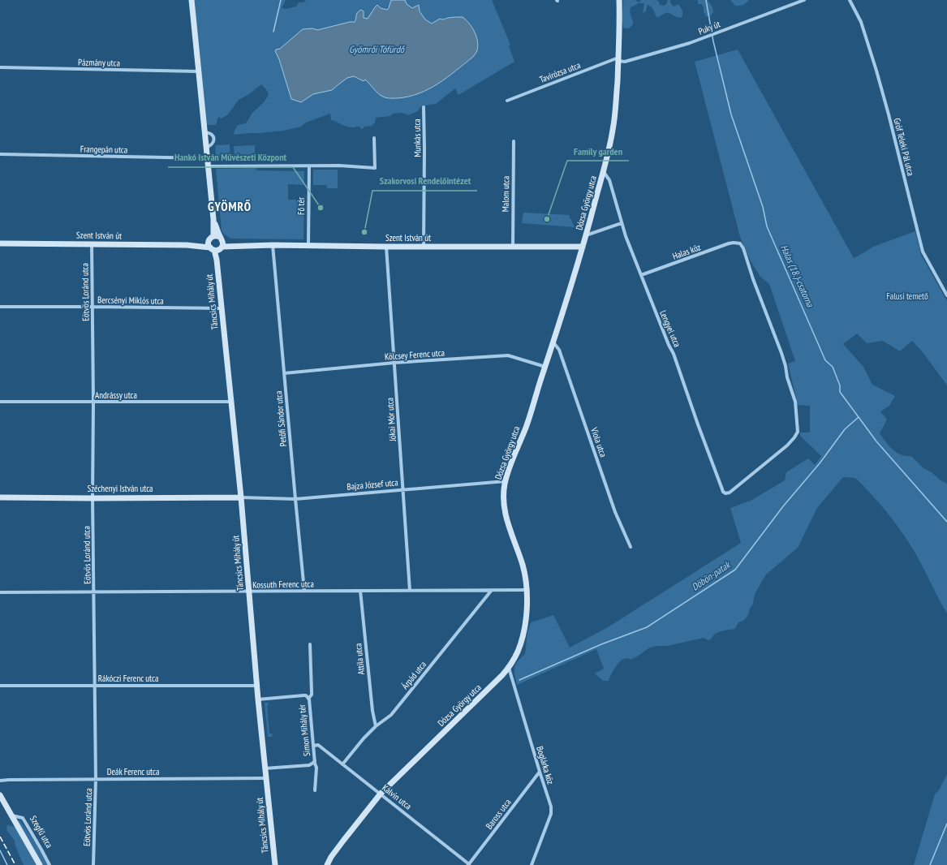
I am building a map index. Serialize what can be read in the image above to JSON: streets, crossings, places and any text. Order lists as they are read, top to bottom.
{
  "streets": {
    "street": [
      "Puky út",
      "Pázmány utca",
      "Tavirózsa utca",
      "Munkás utca",
      "Gróf Teleki Pál utca",
      "Frangepán utca",
      "Malom utca",
      "Dózsa György utca",
      "Fő tér",
      "Szent István út",
      "Halas köz",
      "Eötvös Loránd utca",
      "Bercsényi Miklós utca",
      "Táncsics Mihály út",
      "Lengyel utca",
      "Kölcsey Ferenc utca",
      "Andrássy utca",
      "Petőfi Sándor utca",
      "Jókai Mór utca",
      "Viola utca",
      "Bajza József utca",
      "Széchenyi István utca",
      "Kossuth Ferenc utca",
      "Attila utca",
      "Árpád utca",
      "Rákóczi Ferenc utca",
      "Simon Mihály tér",
      "Boglárka köz",
      "Deák Ferenc utca",
      "Kálvin utca",
      "Baross utca",
      "Szegfű utca"
    ]
  },
  "crossings": [
    ["Puky út", "Tavirózsa utca"],
    ["Puky út", "Dózsa György utca"],
    ["Pázmány utca", "Táncsics Mihály út"],
    ["Tavirózsa utca", "Dózsa György utca"],
    ["Munkás utca", "Szent István út"],
    ["Frangepán utca", "Táncsics Mihály út"],
    ["Malom utca", "Szent István út"],
    ["Dózsa György utca", "Szent István út"],
    ["Dózsa György utca", "Lengyel utca"],
    ["Dózsa György utca", "Kölcsey Ferenc utca"],
    ["Dózsa György utca", "Viola utca"],
    ["Dózsa György utca", "Bajza József utca"],
    ["Dózsa György utca", "Kossuth Ferenc utca"],
    ["Dózsa György utca", "Boglárka köz"],
    ["Dózsa György utca", "Kálvin utca"],
    ["Fő tér", "Szent István út"],
    ["Szent István út", "Eötvös Loránd utca"],
    ["Szent István út", "Táncsics Mihály út"],
    ["Szent István út", "Petőfi Sándor utca"],
    ["Szent István út", "Jókai Mór utca"],
    ["Halas köz", "Lengyel utca"],
    ["Eötvös Loránd utca", "Bercsényi Miklós utca"],
    ["Eötvös Loránd utca", "Andrássy utca"],
    ["Eötvös Loránd utca", "Széchenyi István utca"],
    ["Eötvös Loránd utca", "Kossuth Ferenc utca"],
    ["Eötvös Loránd utca", "Rákóczi Ferenc utca"],
    ["Eötvös Loránd utca", "Deák Ferenc utca"],
    ["Bercsényi Miklós utca", "Táncsics Mihály út"],
    ["Táncsics Mihály út", "Andrássy utca"],
    ["Táncsics Mihály út", "Bajza József utca"],
    ["Táncsics Mihály út", "Széchenyi István utca"],
    ["Táncsics Mihály út", "Kossuth Ferenc utca"],
    ["Táncsics Mihály út", "Rákóczi Ferenc utca"],
    ["Táncsics Mihály út", "Simon Mihály tér"],
    ["Táncsics Mihály út", "Deák Ferenc utca"],
    ["Kölcsey Ferenc utca", "Petőfi Sándor utca"],
    ["Kölcsey Ferenc utca", "Jókai Mór utca"],
    ["Petőfi Sándor utca", "Bajza József utca"],
    ["Petőfi Sándor utca", "Kossuth Ferenc utca"],
    ["Jókai Mór utca", "Bajza József utca"],
    ["Jókai Mór utca", "Kossuth Ferenc utca"],
    ["Bajza József utca", "Széchenyi István utca"],
    ["Kossuth Ferenc utca", "Attila utca"],
    ["Kossuth Ferenc utca", "Árpád utca"],
    ["Attila utca", "Árpád utca"],
    ["Árpád utca", "Kálvin utca"],
    ["Simon Mihály tér", "Kálvin utca"],
    ["Boglárka köz", "Baross utca"],
    ["Kálvin utca", "Baross utca"]
  ],
  "districts": ["GYÖMRŐ"],
  "water": ["Gyömrői Tófürdő", "Halas (18.)-csatorna", "Döbön-patak"],
  "parks": ["Falusi temető"],
  "places": ["Hankó István Művészeti Központ", "Family garden", "Szakorvosi Rendelőintézet"]
}
